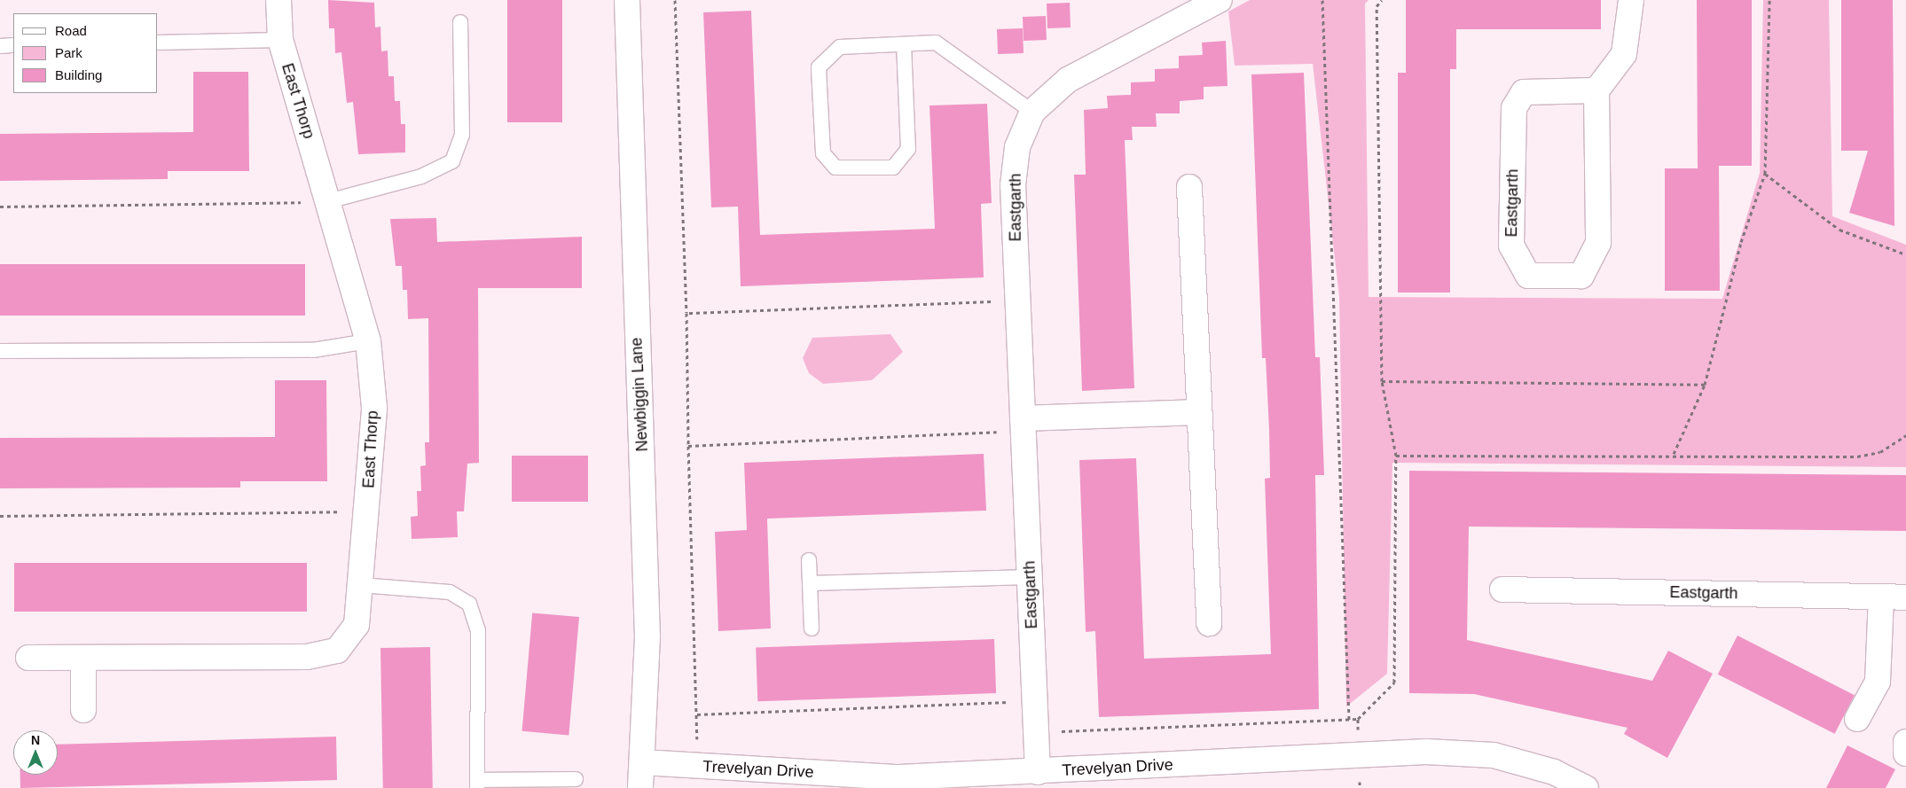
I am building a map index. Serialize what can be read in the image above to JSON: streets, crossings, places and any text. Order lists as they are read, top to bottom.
{
  "streets": {
    "street": [
      "East Thorp",
      "Eastgarth",
      "Newbiggin Lane",
      "Trevelyan Drive"
    ]
  },
  "crossings": [
    ["Eastgarth", "Trevelyan Drive"],
    ["Newbiggin Lane", "Trevelyan Drive"]
  ],
  "legend": ["Road", "Park", "Building"],
  "north": "top"
}
